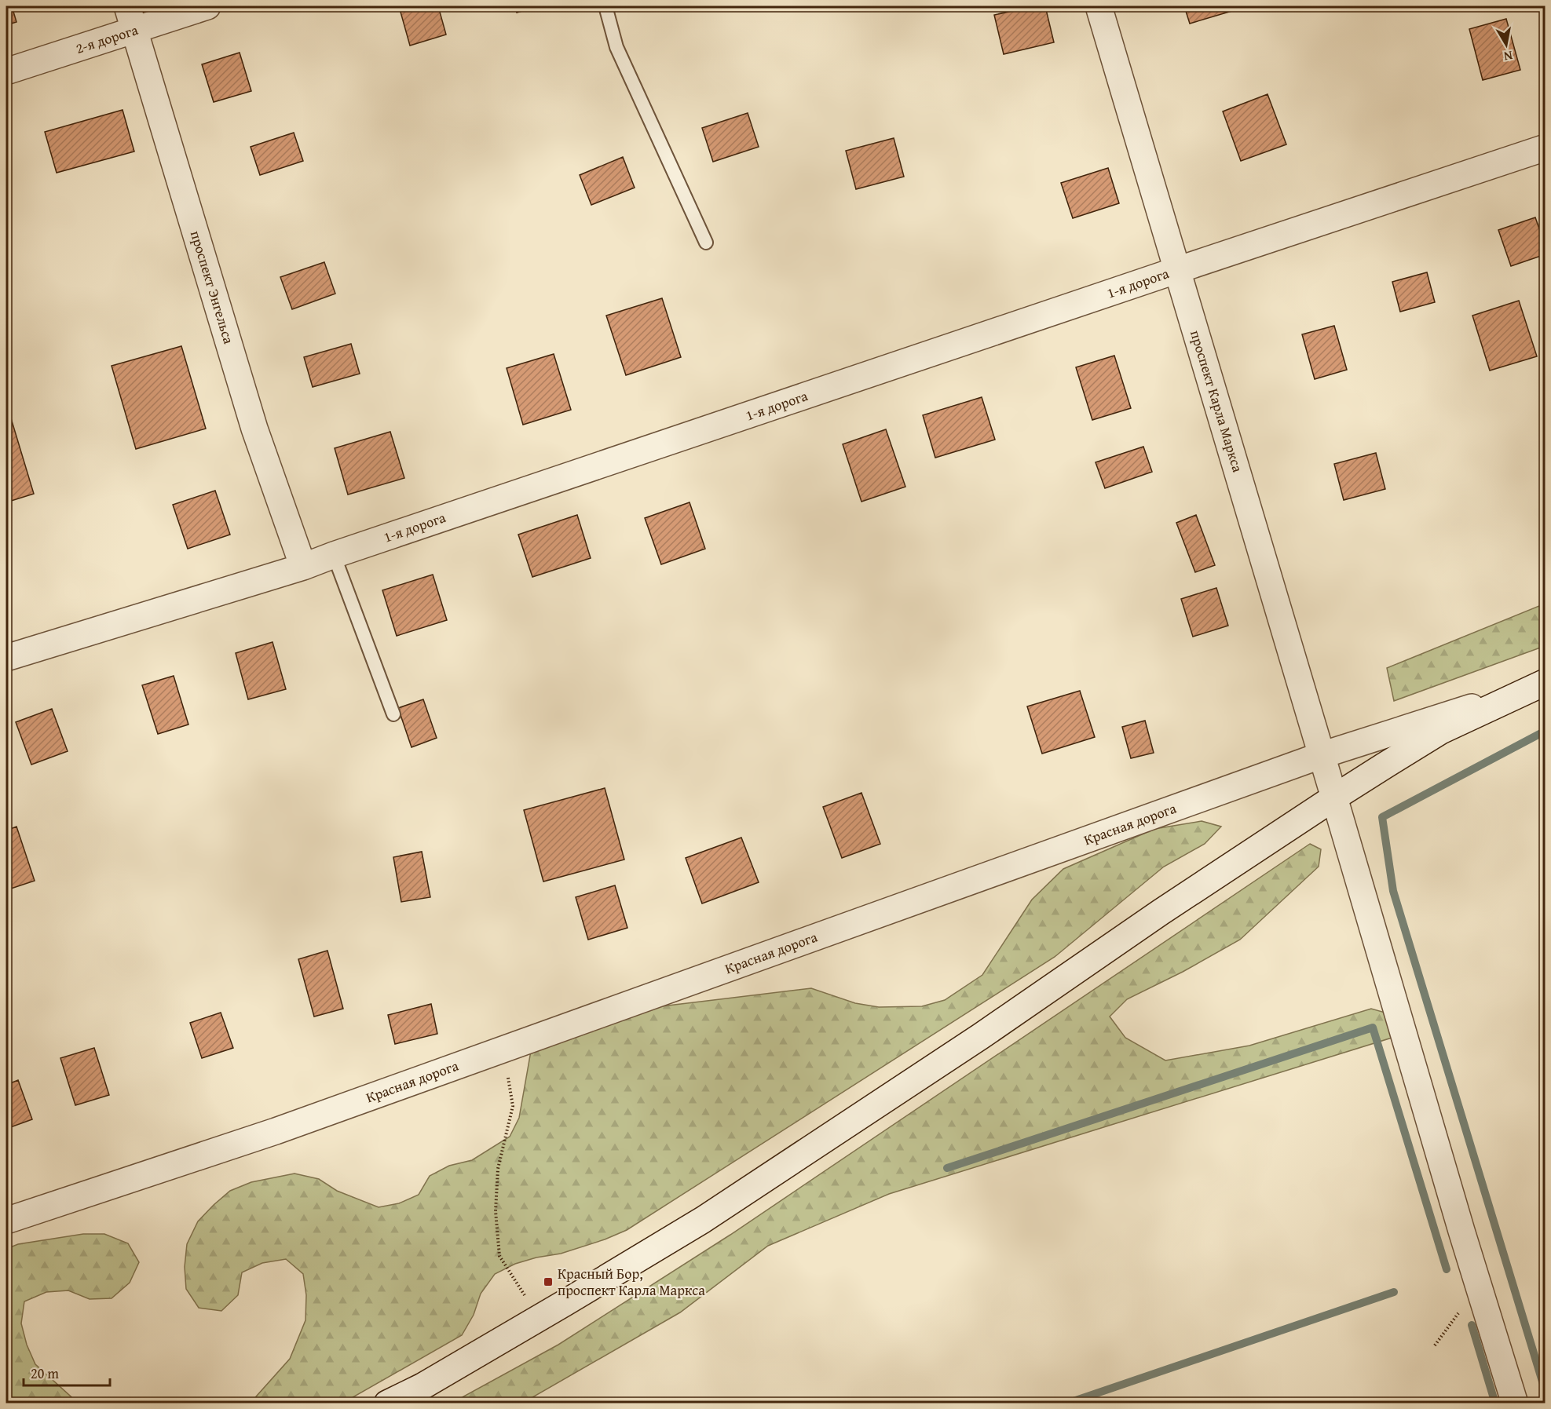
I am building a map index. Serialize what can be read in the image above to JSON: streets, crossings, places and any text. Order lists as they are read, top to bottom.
{
  "streets": {
    "street": [
      "2-я дорога",
      "1-я дорога",
      "проспект Энгельса",
      "проспект Карла Маркса",
      "Красная дорога"
    ]
  },
  "crossings": [
    ["2-я дорога", "проспект Энгельса"],
    ["1-я дорога", "проспект Энгельса"],
    ["1-я дорога", "проспект Карла Маркса"],
    ["проспект Карла Маркса", "Красная дорога"]
  ],
  "places": {
    "transit": ["Красный Бор, проспект Карла Маркса"]
  },
  "scale_bar": "20 m",
  "north": "bottom"
}
